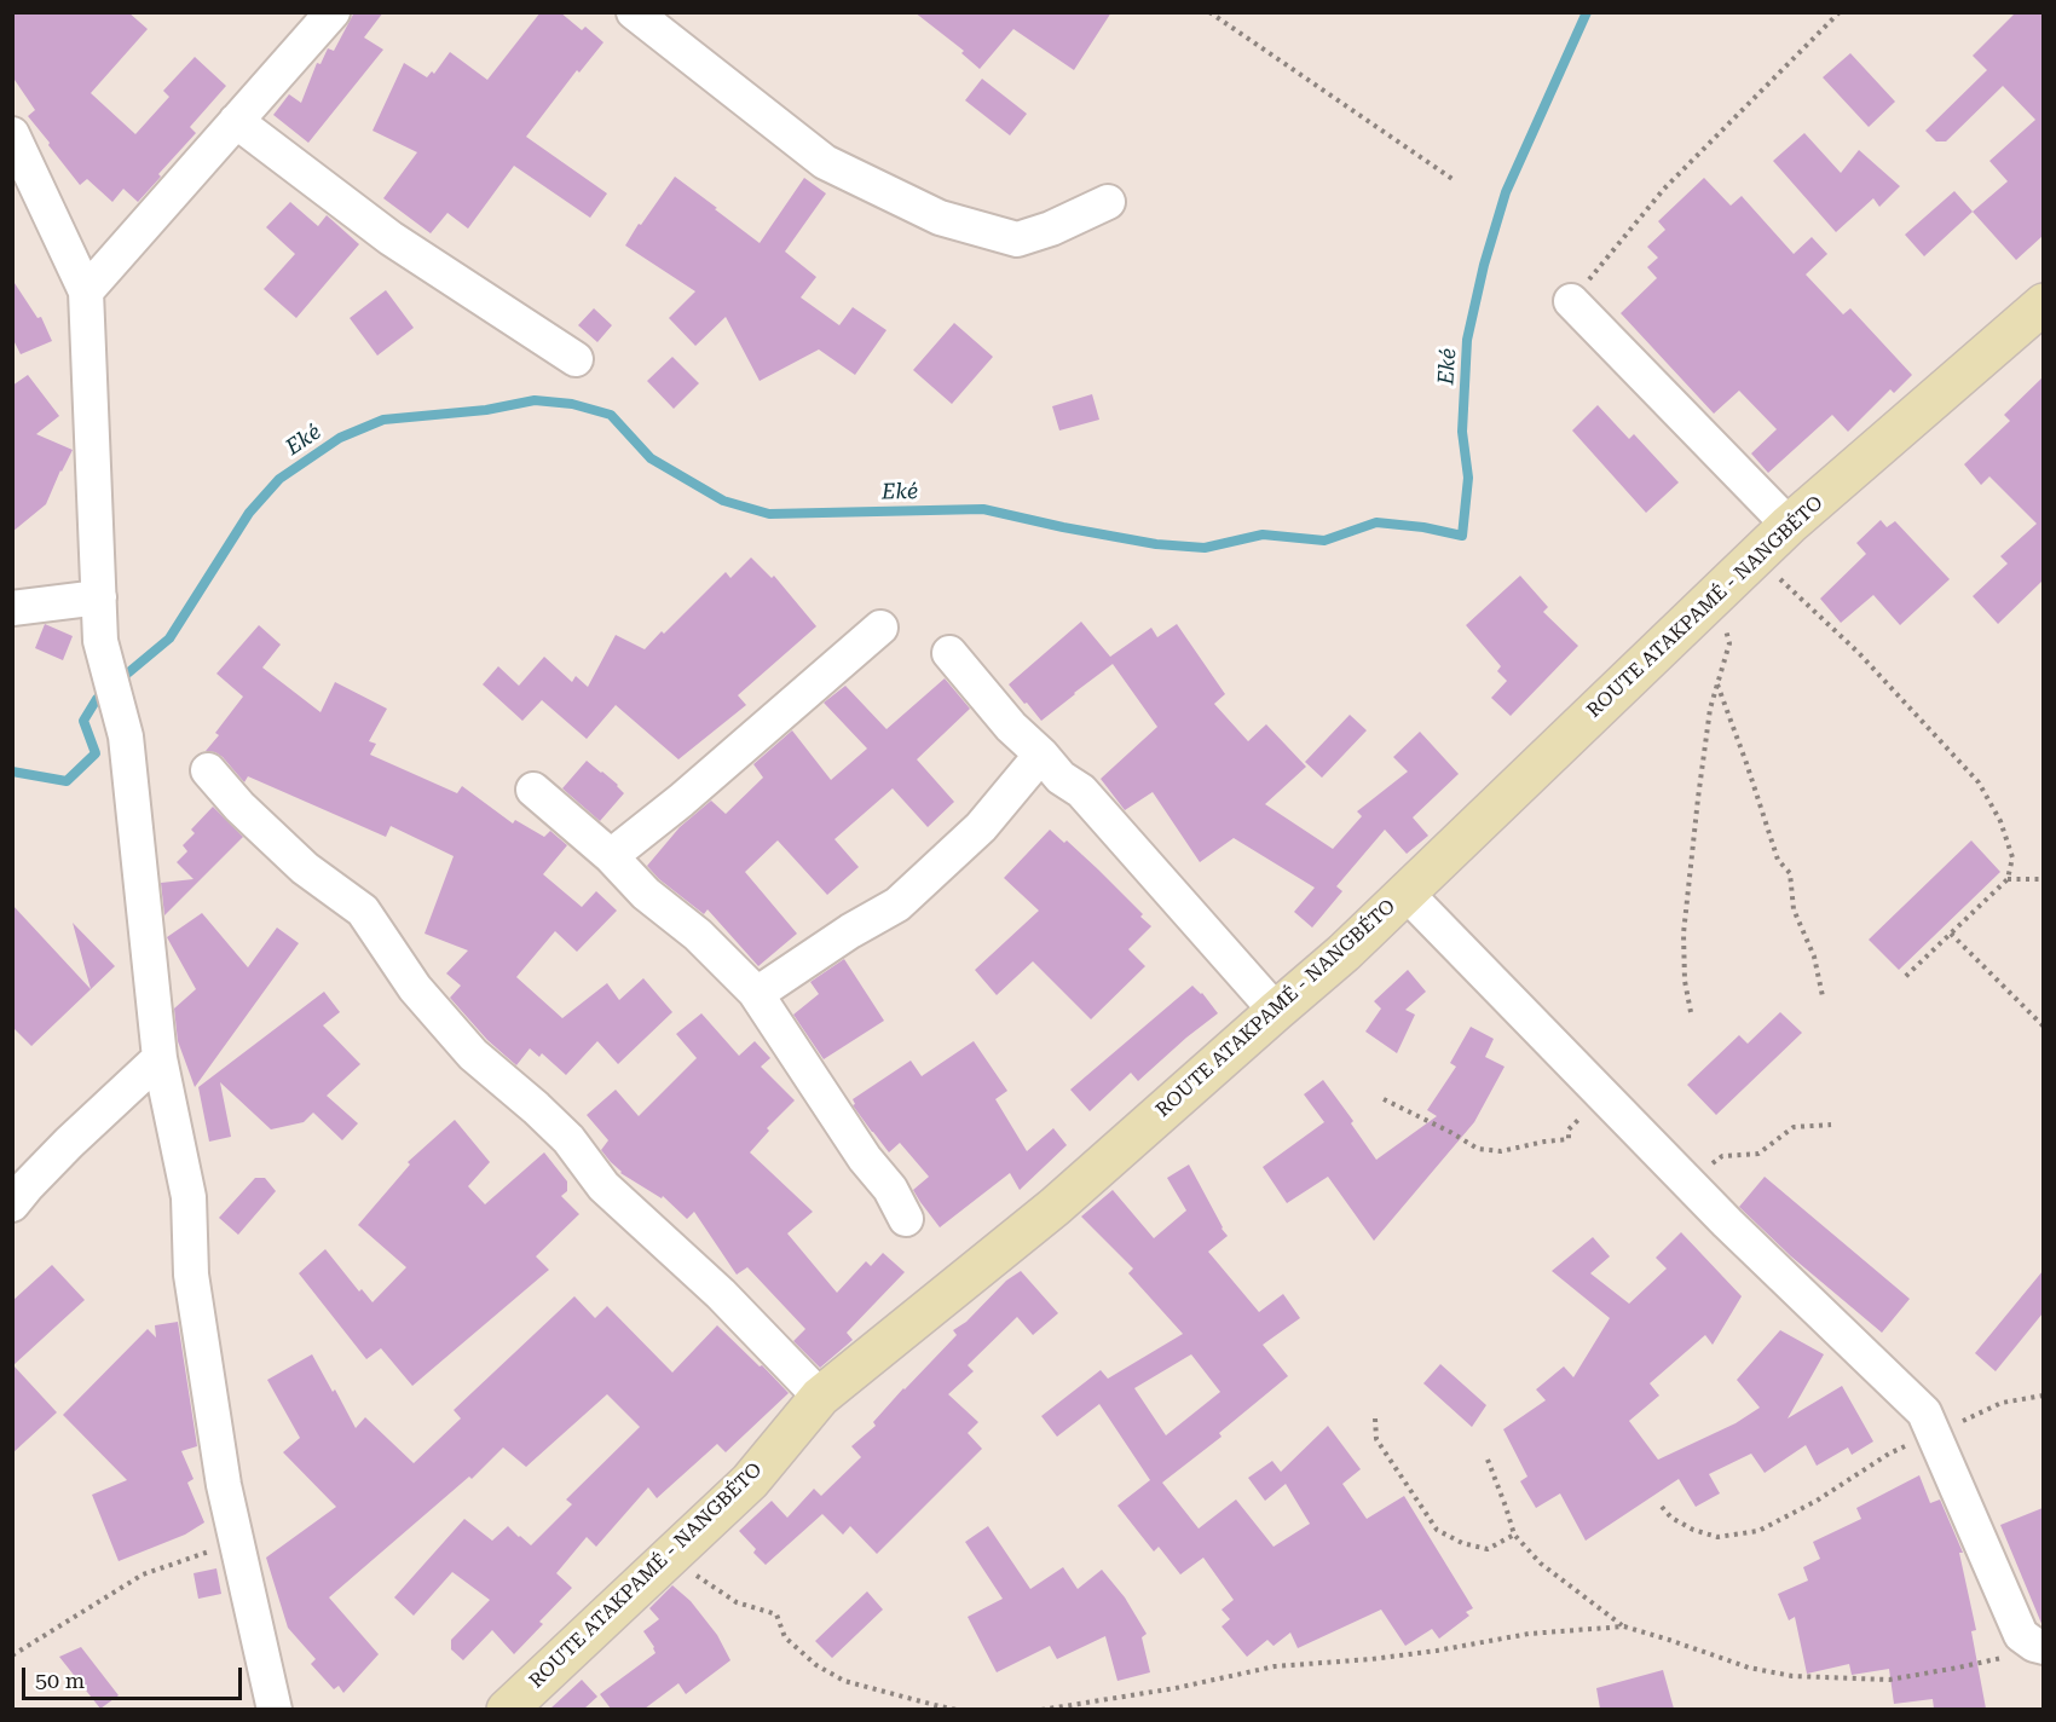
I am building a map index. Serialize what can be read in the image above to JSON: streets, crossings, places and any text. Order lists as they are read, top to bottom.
{
  "streets": {
    "main road": ["ROUTE ATAKPAMÉ - NANGBÉTO"]
  },
  "water": ["Eké"],
  "scale_bar": "50 m"
}
